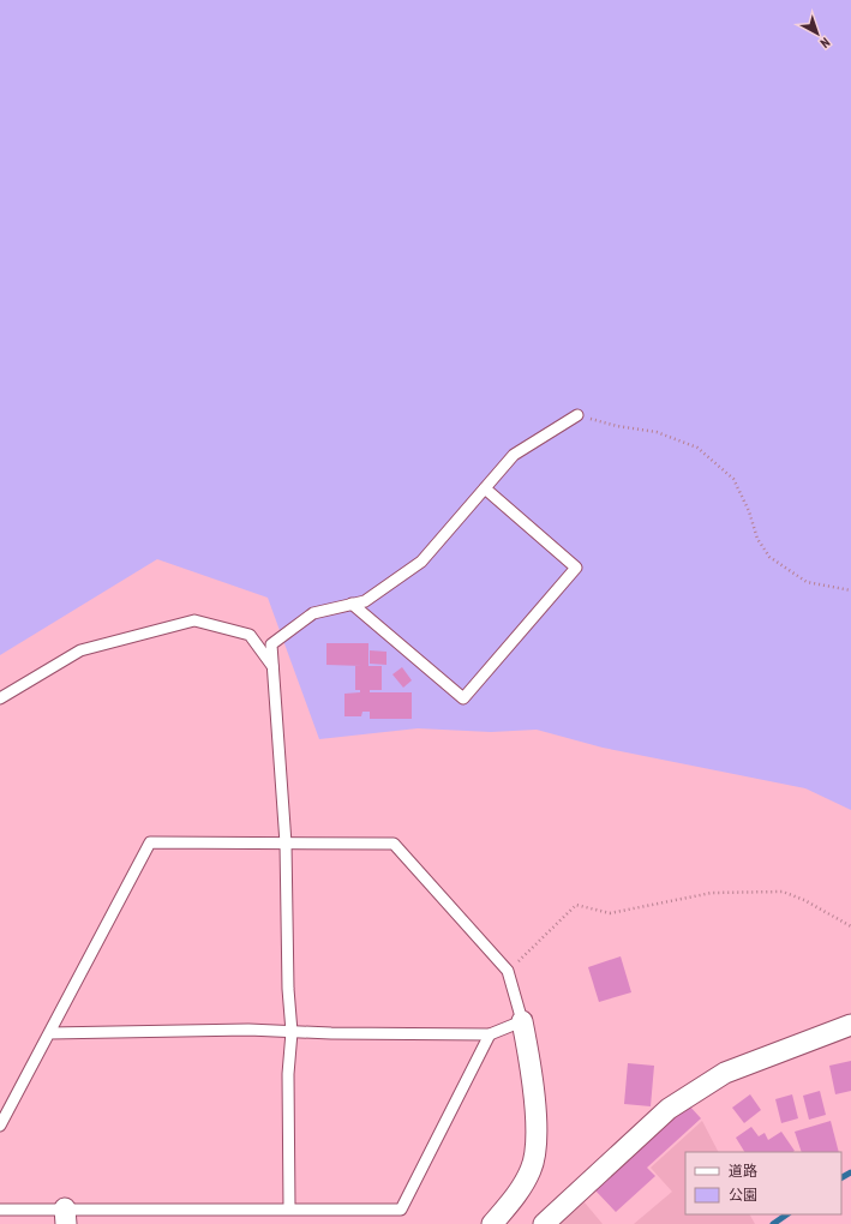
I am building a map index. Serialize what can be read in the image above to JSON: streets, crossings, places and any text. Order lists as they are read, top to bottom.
{
  "legend": ["道路", "公園"],
  "north": "bottom right"
}
